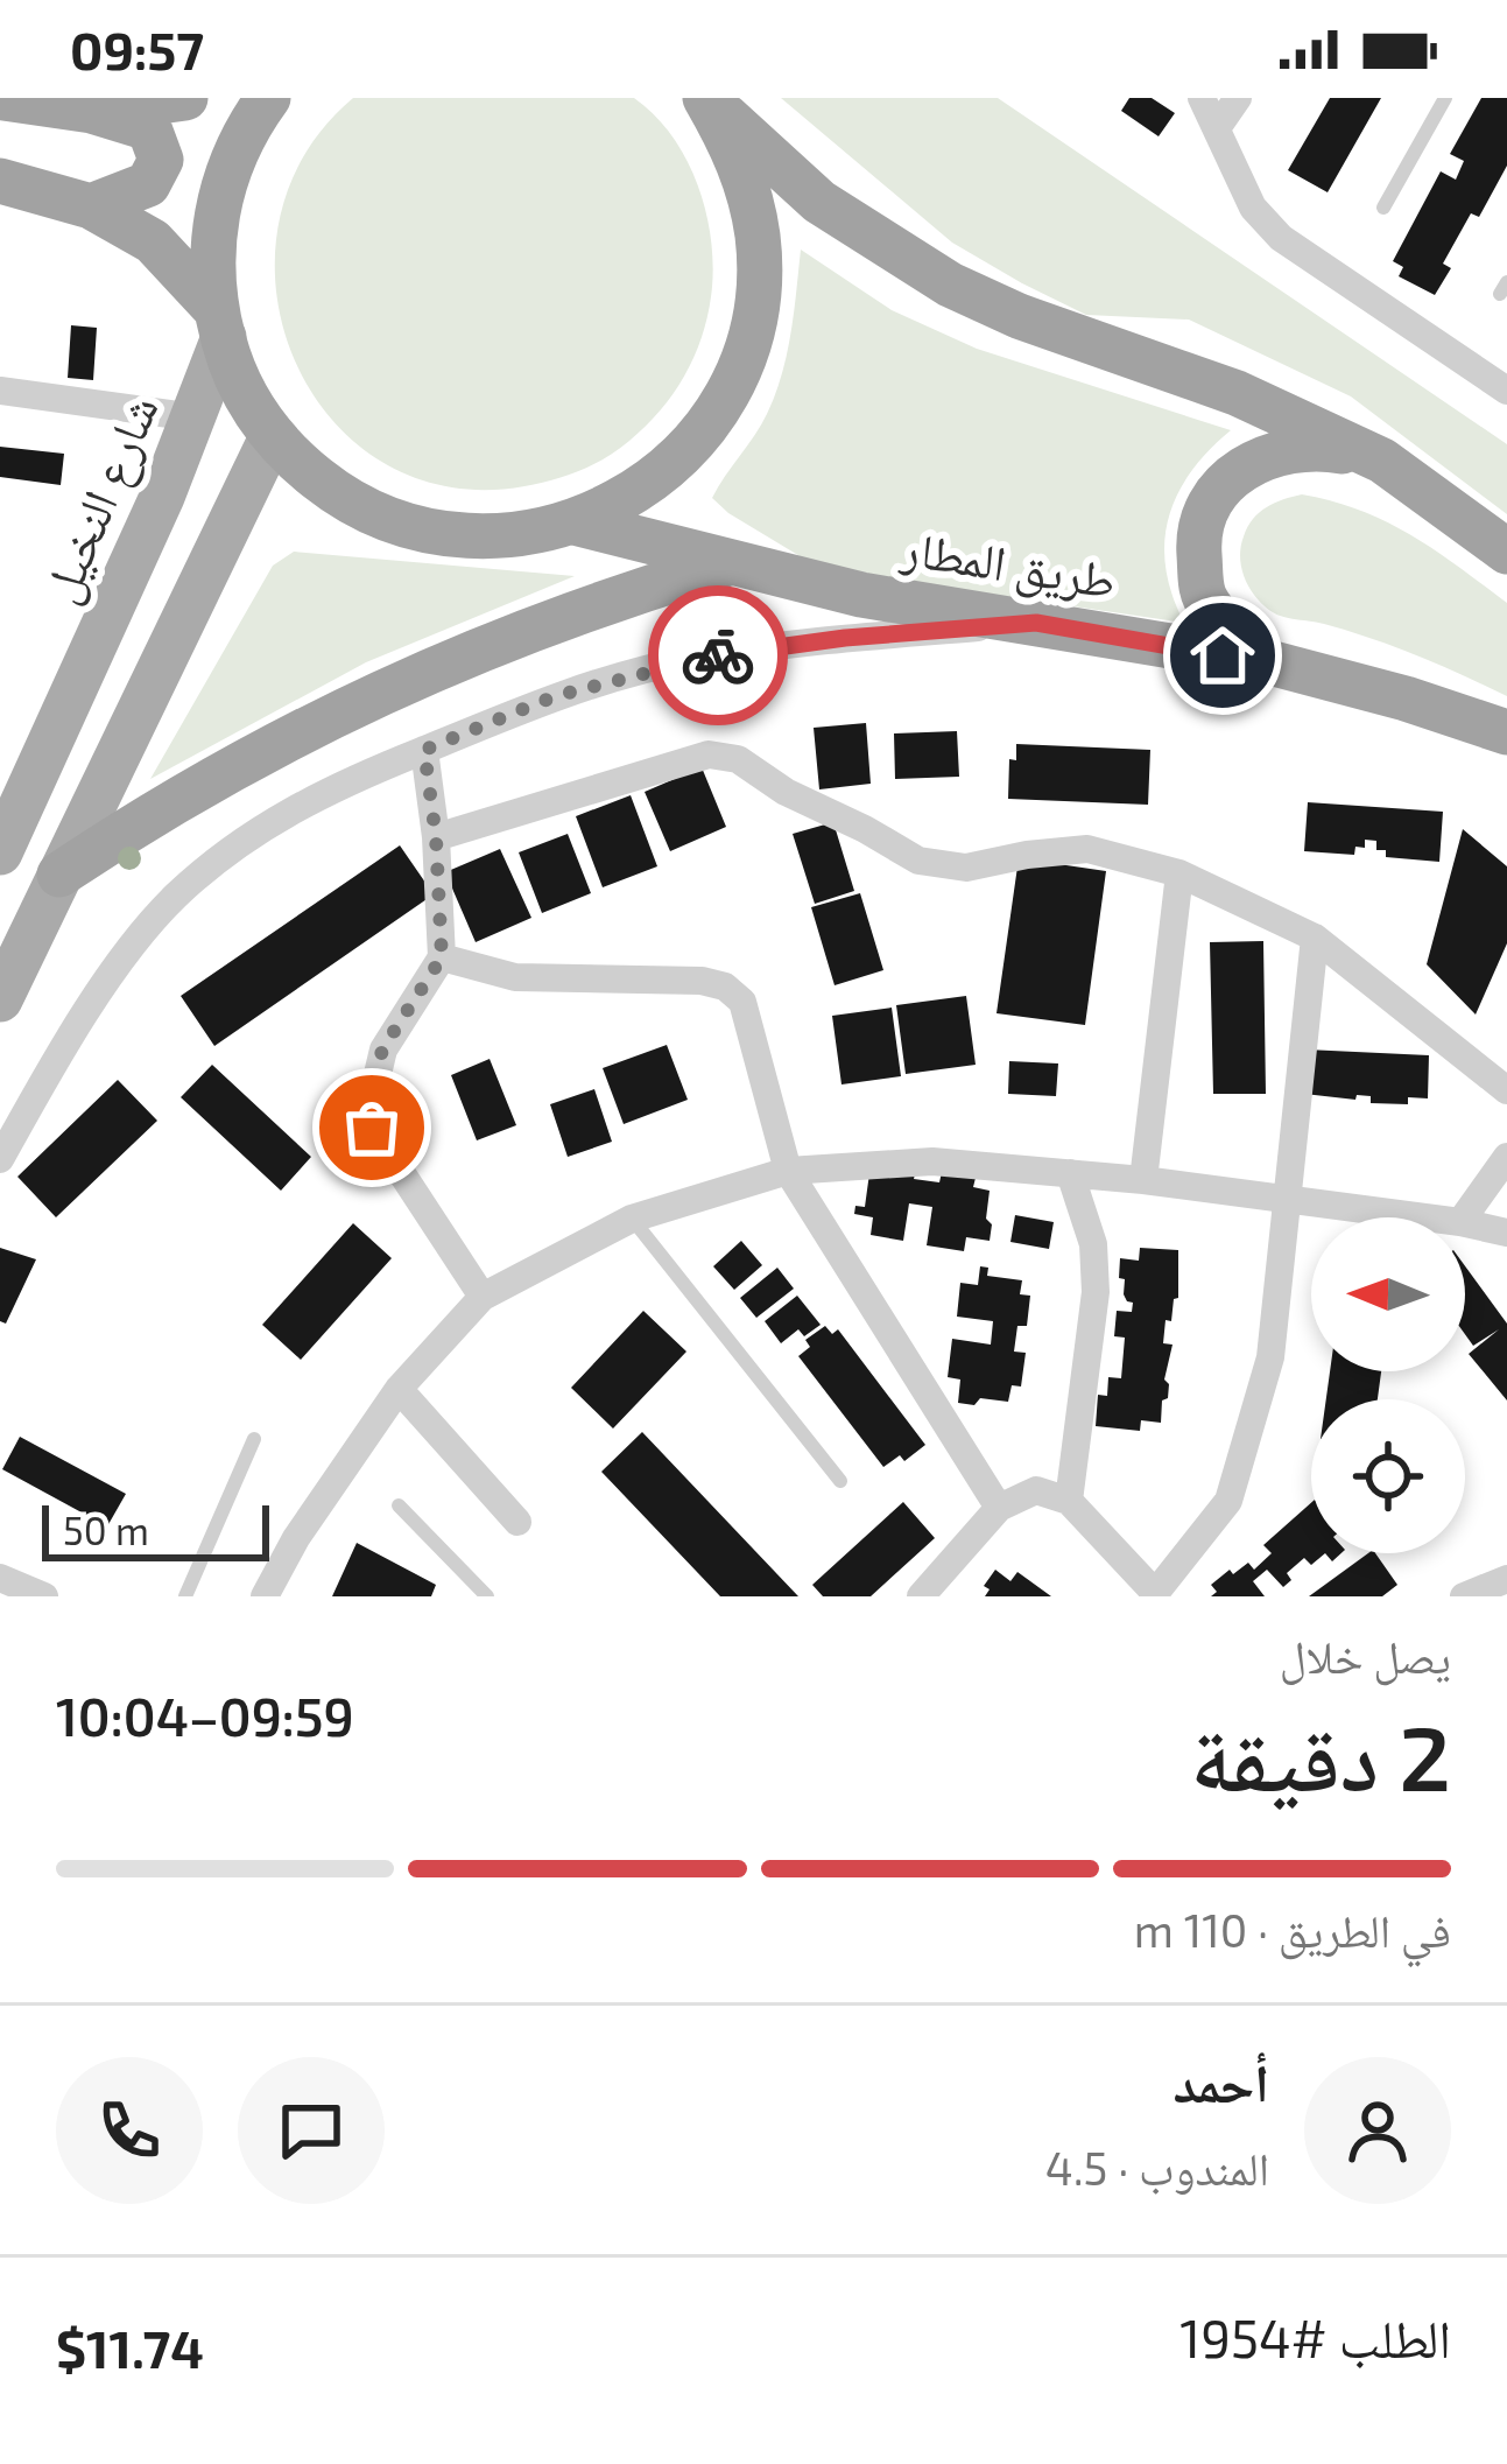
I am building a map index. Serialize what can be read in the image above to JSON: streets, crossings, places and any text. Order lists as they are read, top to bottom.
{
  "streets": {
    "highway": ["طريق المطار"],
    "main road": ["شارع النخيل"]
  },
  "scale_bar": "50 m",
  "north": "left",
  "page": {
    "status": "09:57",
    "scale": "50 m",
    "heading": ["2 دقيقة", "يصل خلال", "09:59–10:04"],
    "panel": [
      "أحمد",
      "المندوب · 4.5",
      "الطلب #1954",
      "$11.74"
    ],
    "bar": "في الطريق · 110 m"
  }
}
